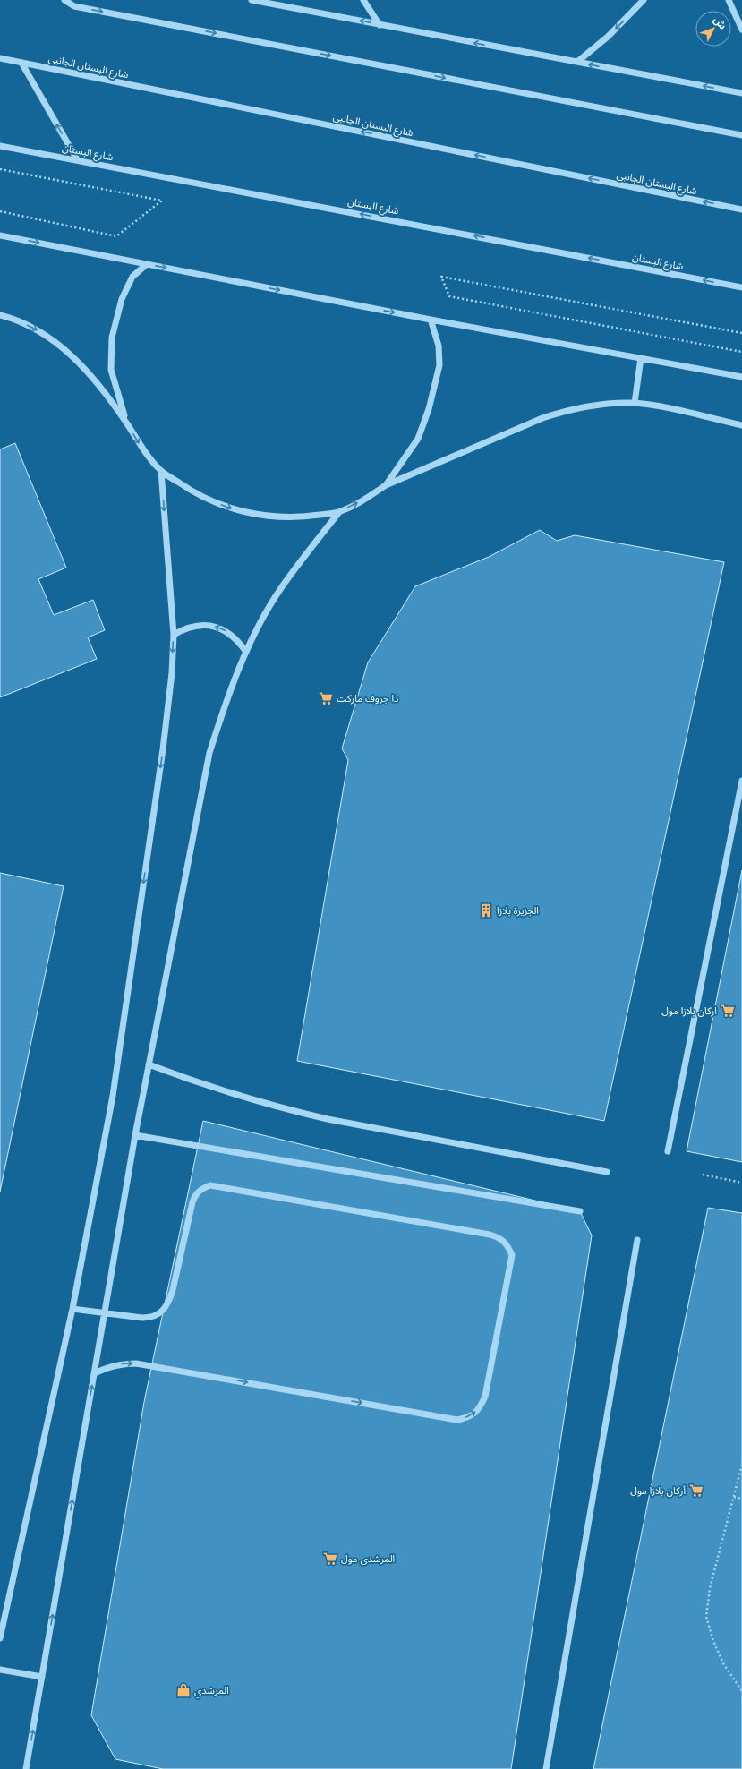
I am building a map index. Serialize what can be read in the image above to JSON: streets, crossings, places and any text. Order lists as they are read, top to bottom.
{
  "streets": {
    "street": ["شارع البستان الجانبى", "شارع البستان"]
  },
  "one_way": ["شارع البستان الجانبى", "شارع البستان"],
  "places": {
    "supermarket": [
      "ذا جروف ماركت",
      "اركان بلازا مول",
      "أركان بلازا مول",
      "المرشدى مول"
    ],
    "building": ["الجزيرة بلازا"],
    "shop": ["المرشدي"]
  },
  "north": "top right"
}
